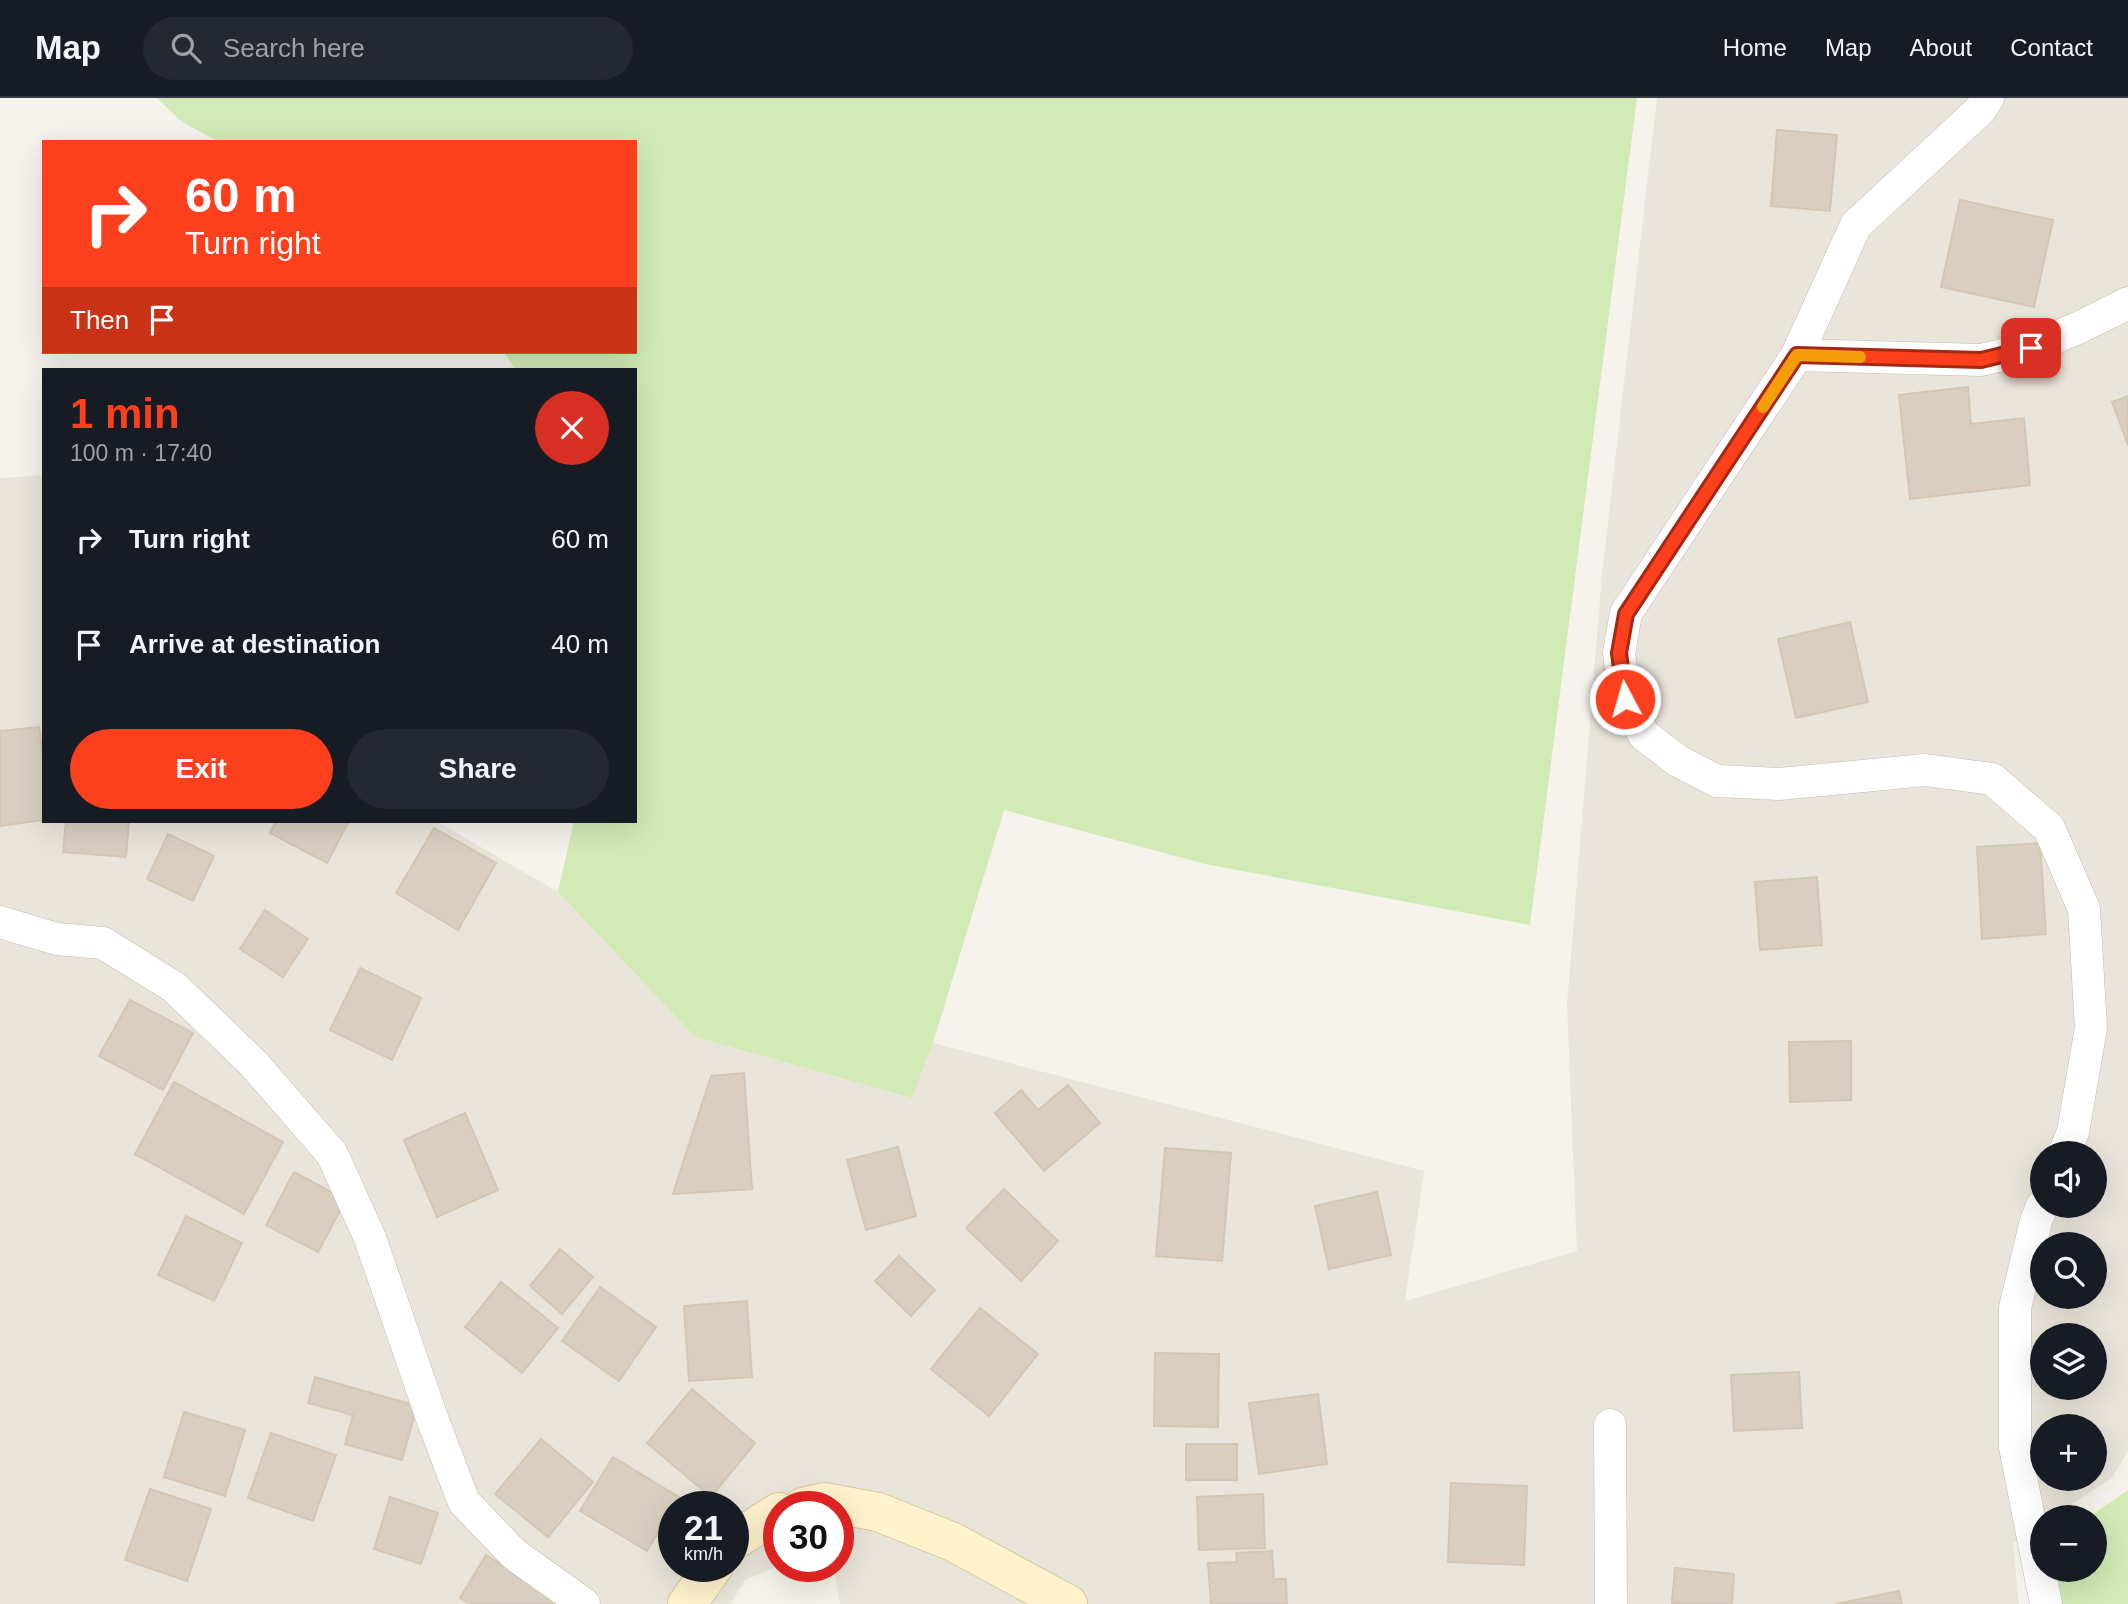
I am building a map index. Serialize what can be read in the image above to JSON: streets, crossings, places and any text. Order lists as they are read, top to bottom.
{
  "page": {
    "header": "Map",
    "search": "Search here",
    "nav": [
      "Home",
      "Map",
      "About",
      "Contact"
    ],
    "turn": ["60 m", "Turn right"],
    "then": "Then",
    "heading": ["1 min", "100 m · 17:40"],
    "list": [
      {
        "name": "Turn right",
        "value": "60 m"
      },
      {
        "name": "Arrive at destination",
        "value": "40 m"
      }
    ],
    "buttons": ["Exit", "Share"],
    "map_buttons": ["+", "−"],
    "speed": "21 km/h",
    "limit": "30"
  }
}
